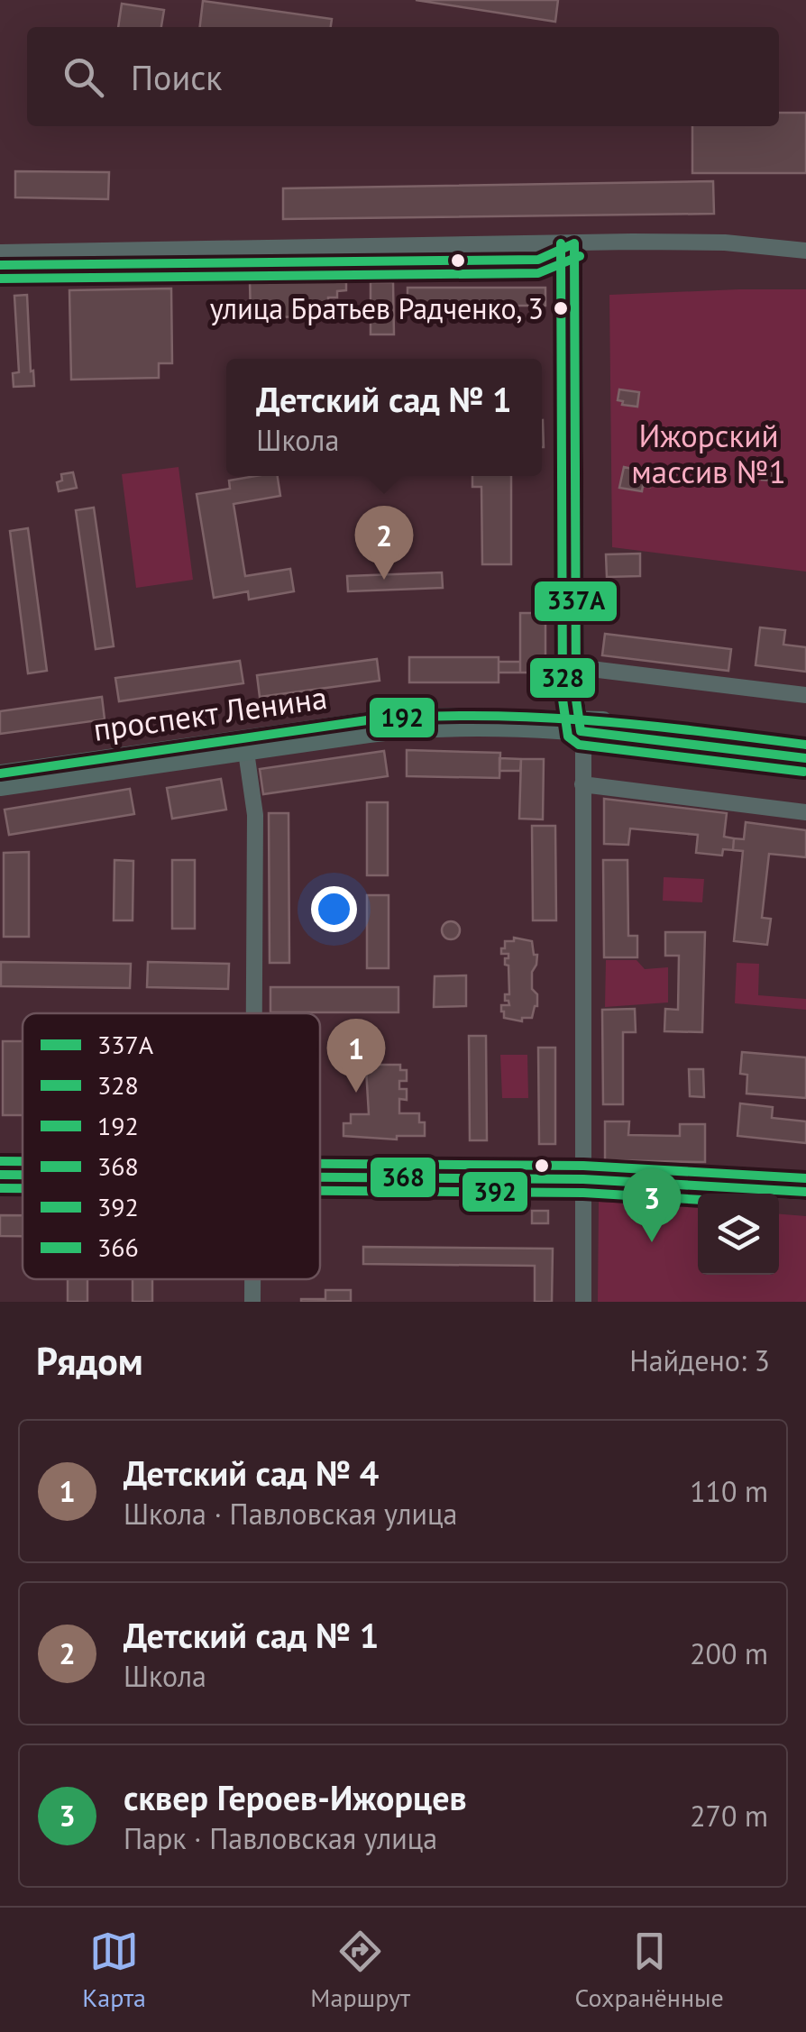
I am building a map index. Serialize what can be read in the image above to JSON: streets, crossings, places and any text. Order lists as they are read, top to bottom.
{
  "streets": {
    "main road": ["проспект Ленина"]
  },
  "parks": ["Ижорский массив №1"],
  "places": ["улица Братьев Радченко, 3"],
  "lines": [
    "transit line 337А",
    "transit line 328",
    "transit line 192",
    "transit line 366",
    "transit line 368",
    "transit line 392"
  ],
  "legend": [
    "337А",
    "328",
    "192",
    "368",
    "392",
    "366"
  ],
  "page": {
    "search": "Поиск",
    "popup": ["Детский сад № 1", "Школа"],
    "pins": ["2", "1", "3"],
    "heading": ["Рядом", "Найдено: 3"],
    "list": [
      {
        "mark": "1",
        "name": "Детский сад № 4",
        "note": "Школа · Павловская улица",
        "value": "110 m"
      },
      {
        "mark": "2",
        "name": "Детский сад № 1",
        "note": "Школа",
        "value": "200 m"
      },
      {
        "mark": "3",
        "name": "сквер Героев-Ижорцев",
        "note": "Парк · Павловская улица",
        "value": "270 m"
      }
    ],
    "nav": ["Карта", "Маршрут", "Сохранённые"]
  }
}
